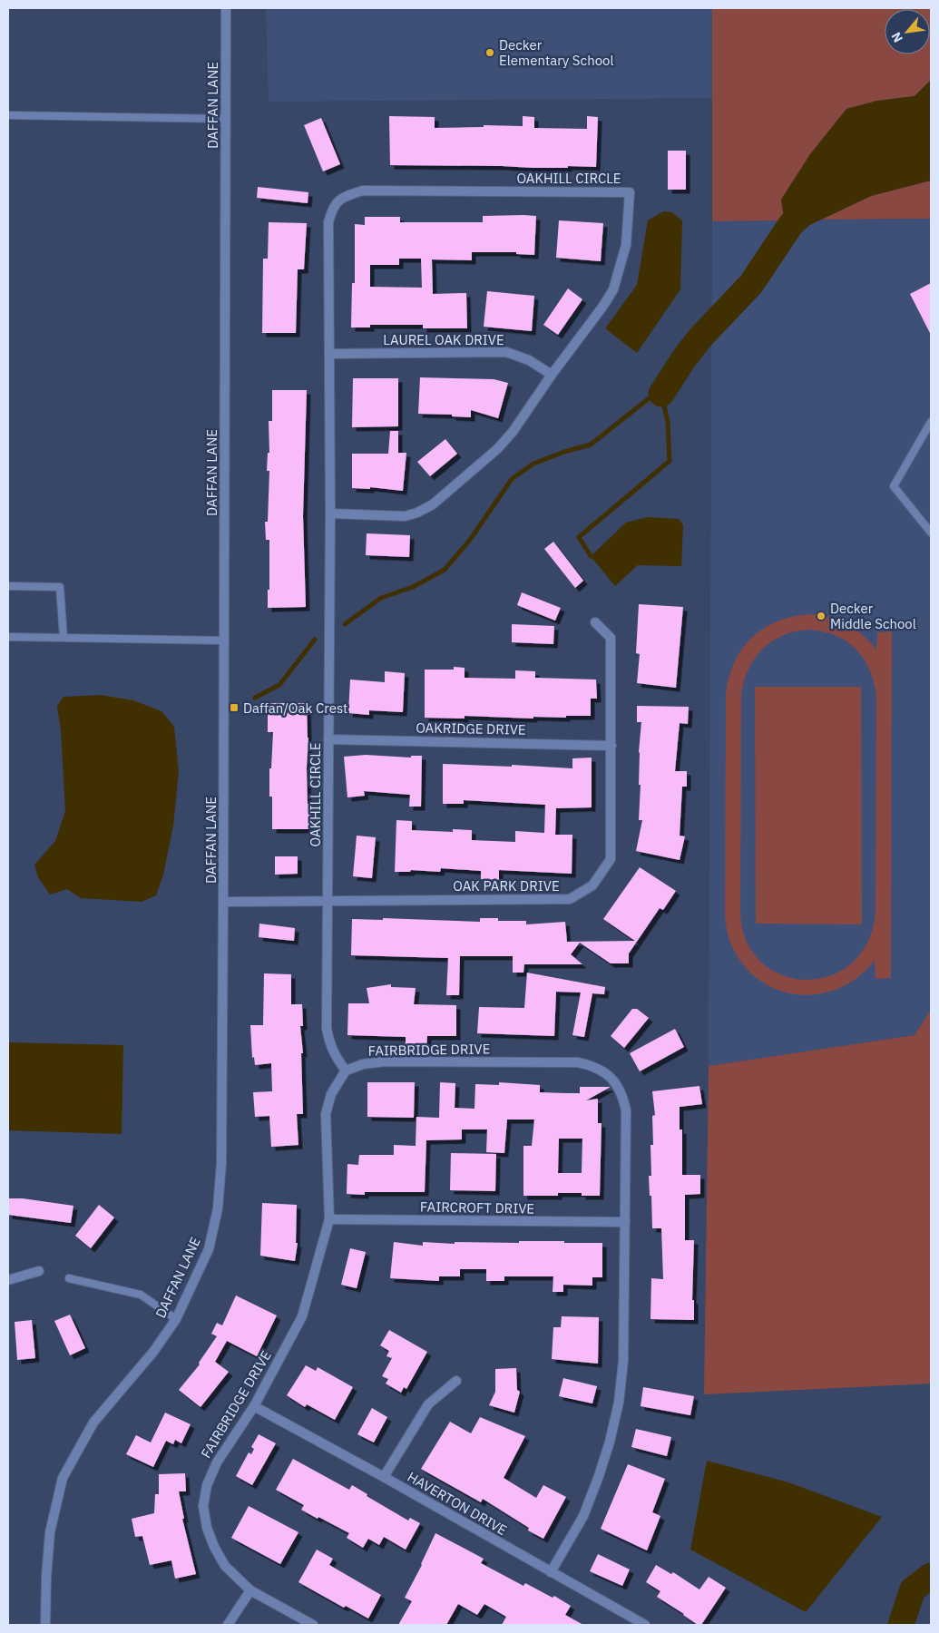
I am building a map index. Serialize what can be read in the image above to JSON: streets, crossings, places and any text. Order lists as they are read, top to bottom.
{
  "streets": {
    "street": [
      "DAFFAN LANE",
      "OAKHILL CIRCLE",
      "LAUREL OAK DRIVE",
      "OAKRIDGE DRIVE",
      "OAK PARK DRIVE",
      "FAIRBRIDGE DRIVE",
      "FAIRCROFT DRIVE",
      "HAVERTON DRIVE"
    ]
  },
  "crossings": [
    ["DAFFAN LANE", "OAK PARK DRIVE"],
    ["OAKHILL CIRCLE", "LAUREL OAK DRIVE"],
    ["OAKHILL CIRCLE", "OAKRIDGE DRIVE"],
    ["OAKHILL CIRCLE", "OAK PARK DRIVE"],
    ["OAKHILL CIRCLE", "FAIRBRIDGE DRIVE"],
    ["OAKRIDGE DRIVE", "OAK PARK DRIVE"],
    ["FAIRBRIDGE DRIVE", "FAIRCROFT DRIVE"],
    ["FAIRBRIDGE DRIVE", "HAVERTON DRIVE"]
  ],
  "places": {
    "other": ["Decker Elementary School", "Decker Middle School"],
    "transit": ["Daffan/Oak Crest"]
  },
  "north": "bottom left"
}
